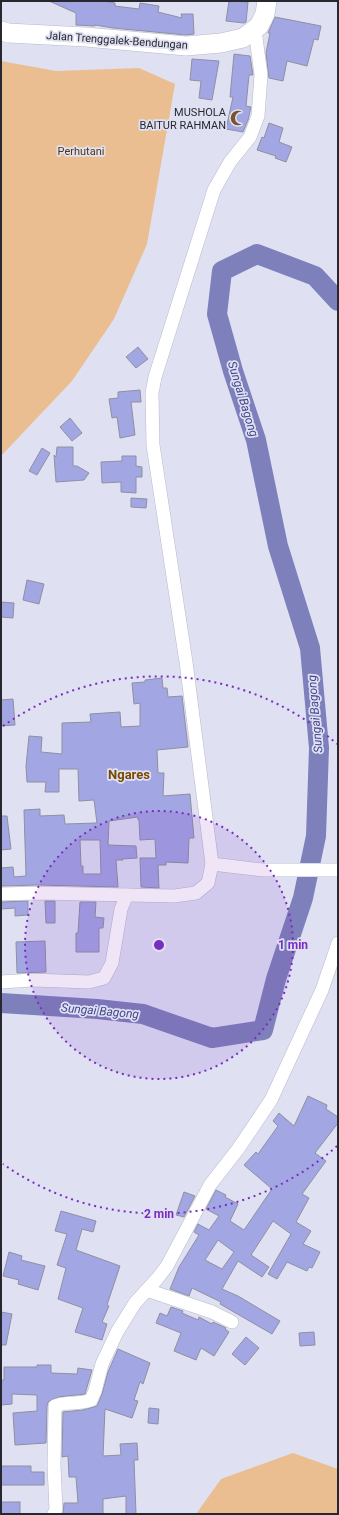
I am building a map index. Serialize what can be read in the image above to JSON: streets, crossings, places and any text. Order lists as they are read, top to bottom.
{
  "streets": {
    "main road": ["Jalan Trenggalek-Bendungan"]
  },
  "districts": ["Ngares"],
  "water": ["Sungai Bagong"],
  "parks": ["Perhutani"],
  "places": {
    "mosque": ["MUSHOLA BAITUR RAHMAN"]
  },
  "rings": ["1 min", "2 min"]
}
